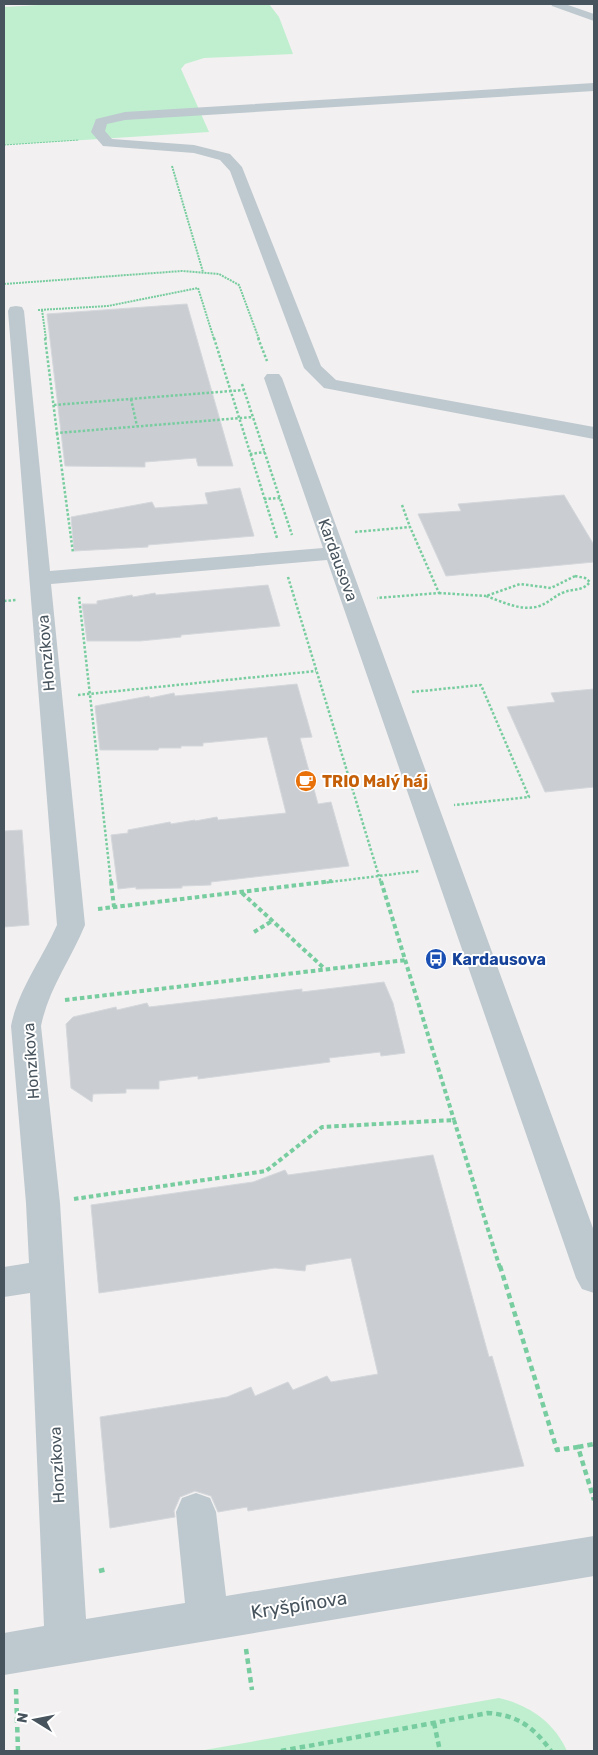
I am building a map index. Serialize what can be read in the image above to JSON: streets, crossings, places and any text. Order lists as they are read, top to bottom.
{
  "streets": {
    "street": ["Kardausova", "Honzíkova", "Kryšpínova"]
  },
  "crossings": [
    ["Honzíkova", "Kryšpínova"]
  ],
  "places": {
    "cafe": ["TRIO Malý háj"],
    "bus stop": ["Kardausova"]
  },
  "north": "left"
}
